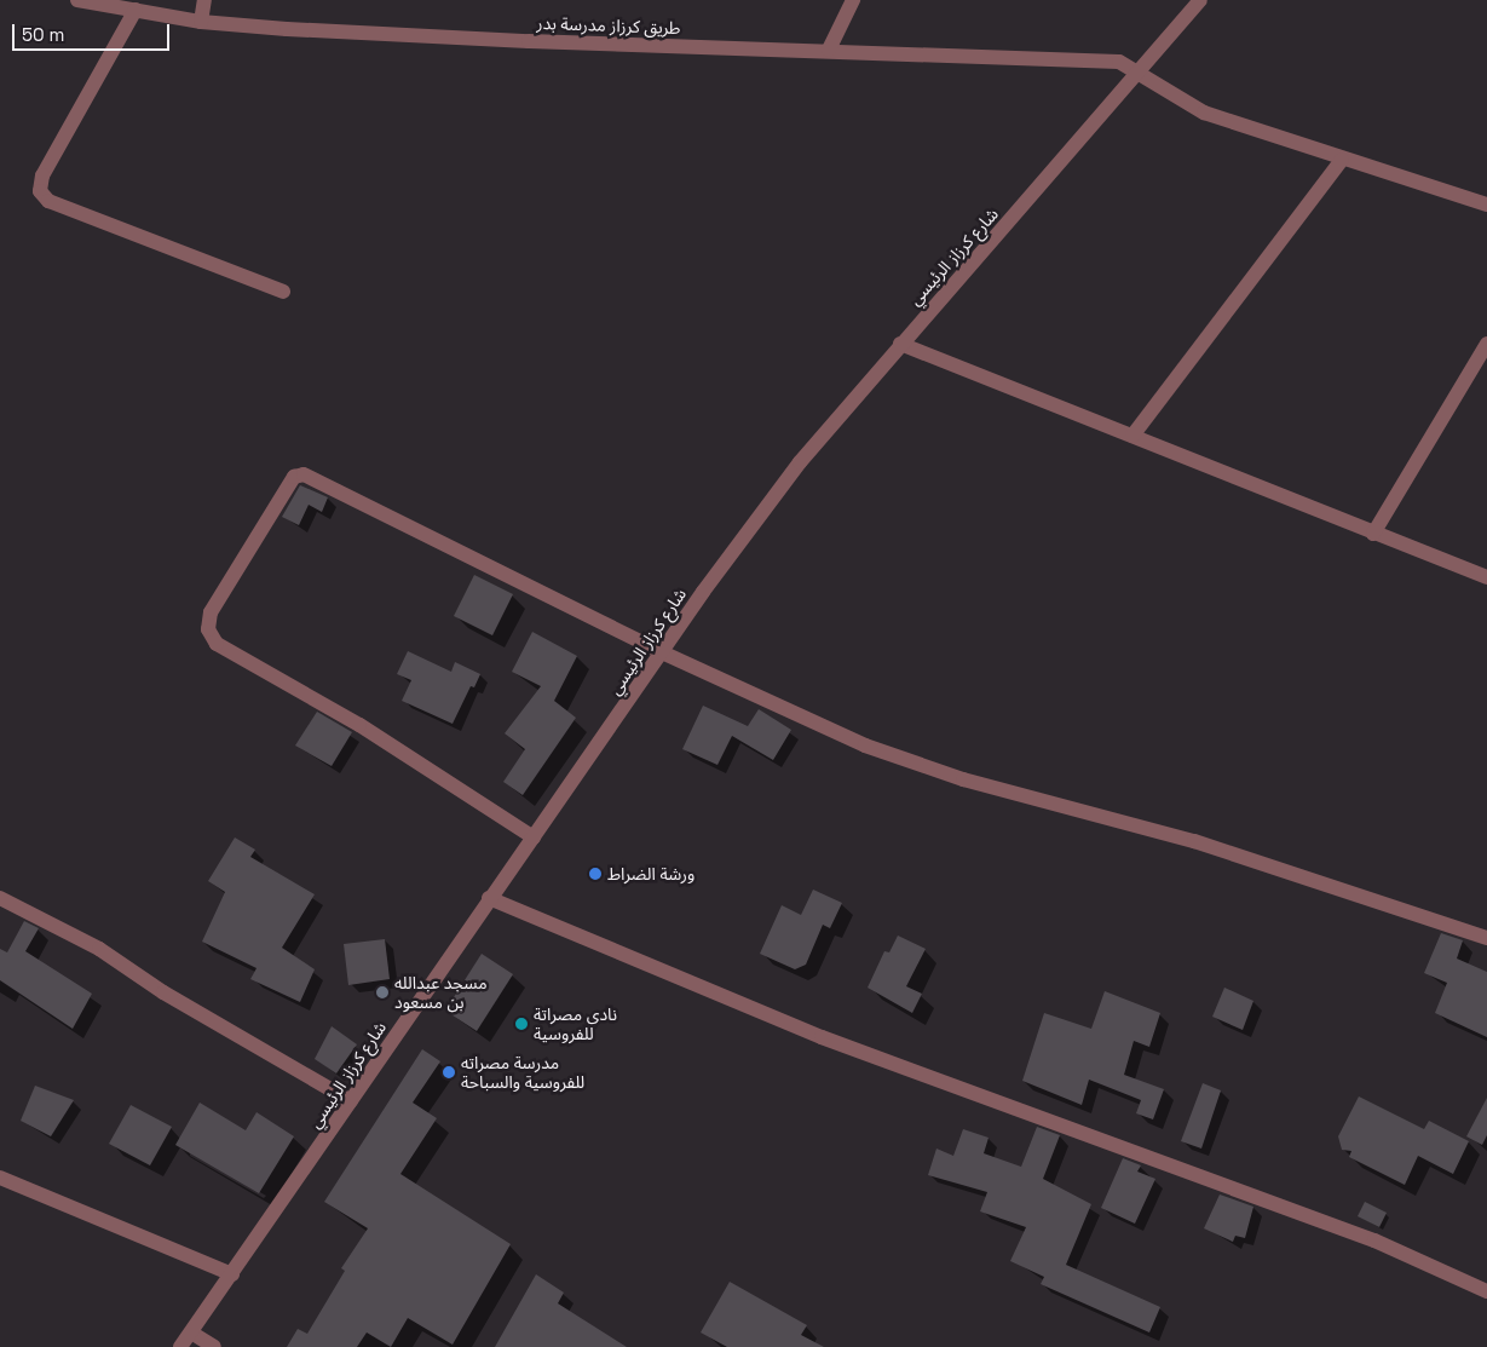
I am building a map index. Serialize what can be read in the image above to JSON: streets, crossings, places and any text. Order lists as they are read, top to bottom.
{
  "streets": {
    "street": ["طريق كرزاز مدرسة بدر", "شارع كرزاز الرئيسي"]
  },
  "crossings": [
    ["طريق كرزاز مدرسة بدر", "شارع كرزاز الرئيسي"]
  ],
  "places": [
    "ورشة الضراط",
    "مسجد عبدالله بن مسعود",
    "نادي مصراتة للفروسية",
    "مدرسة مصراته للفروسية والسباحة"
  ],
  "scale_bar": "50 m"
}
